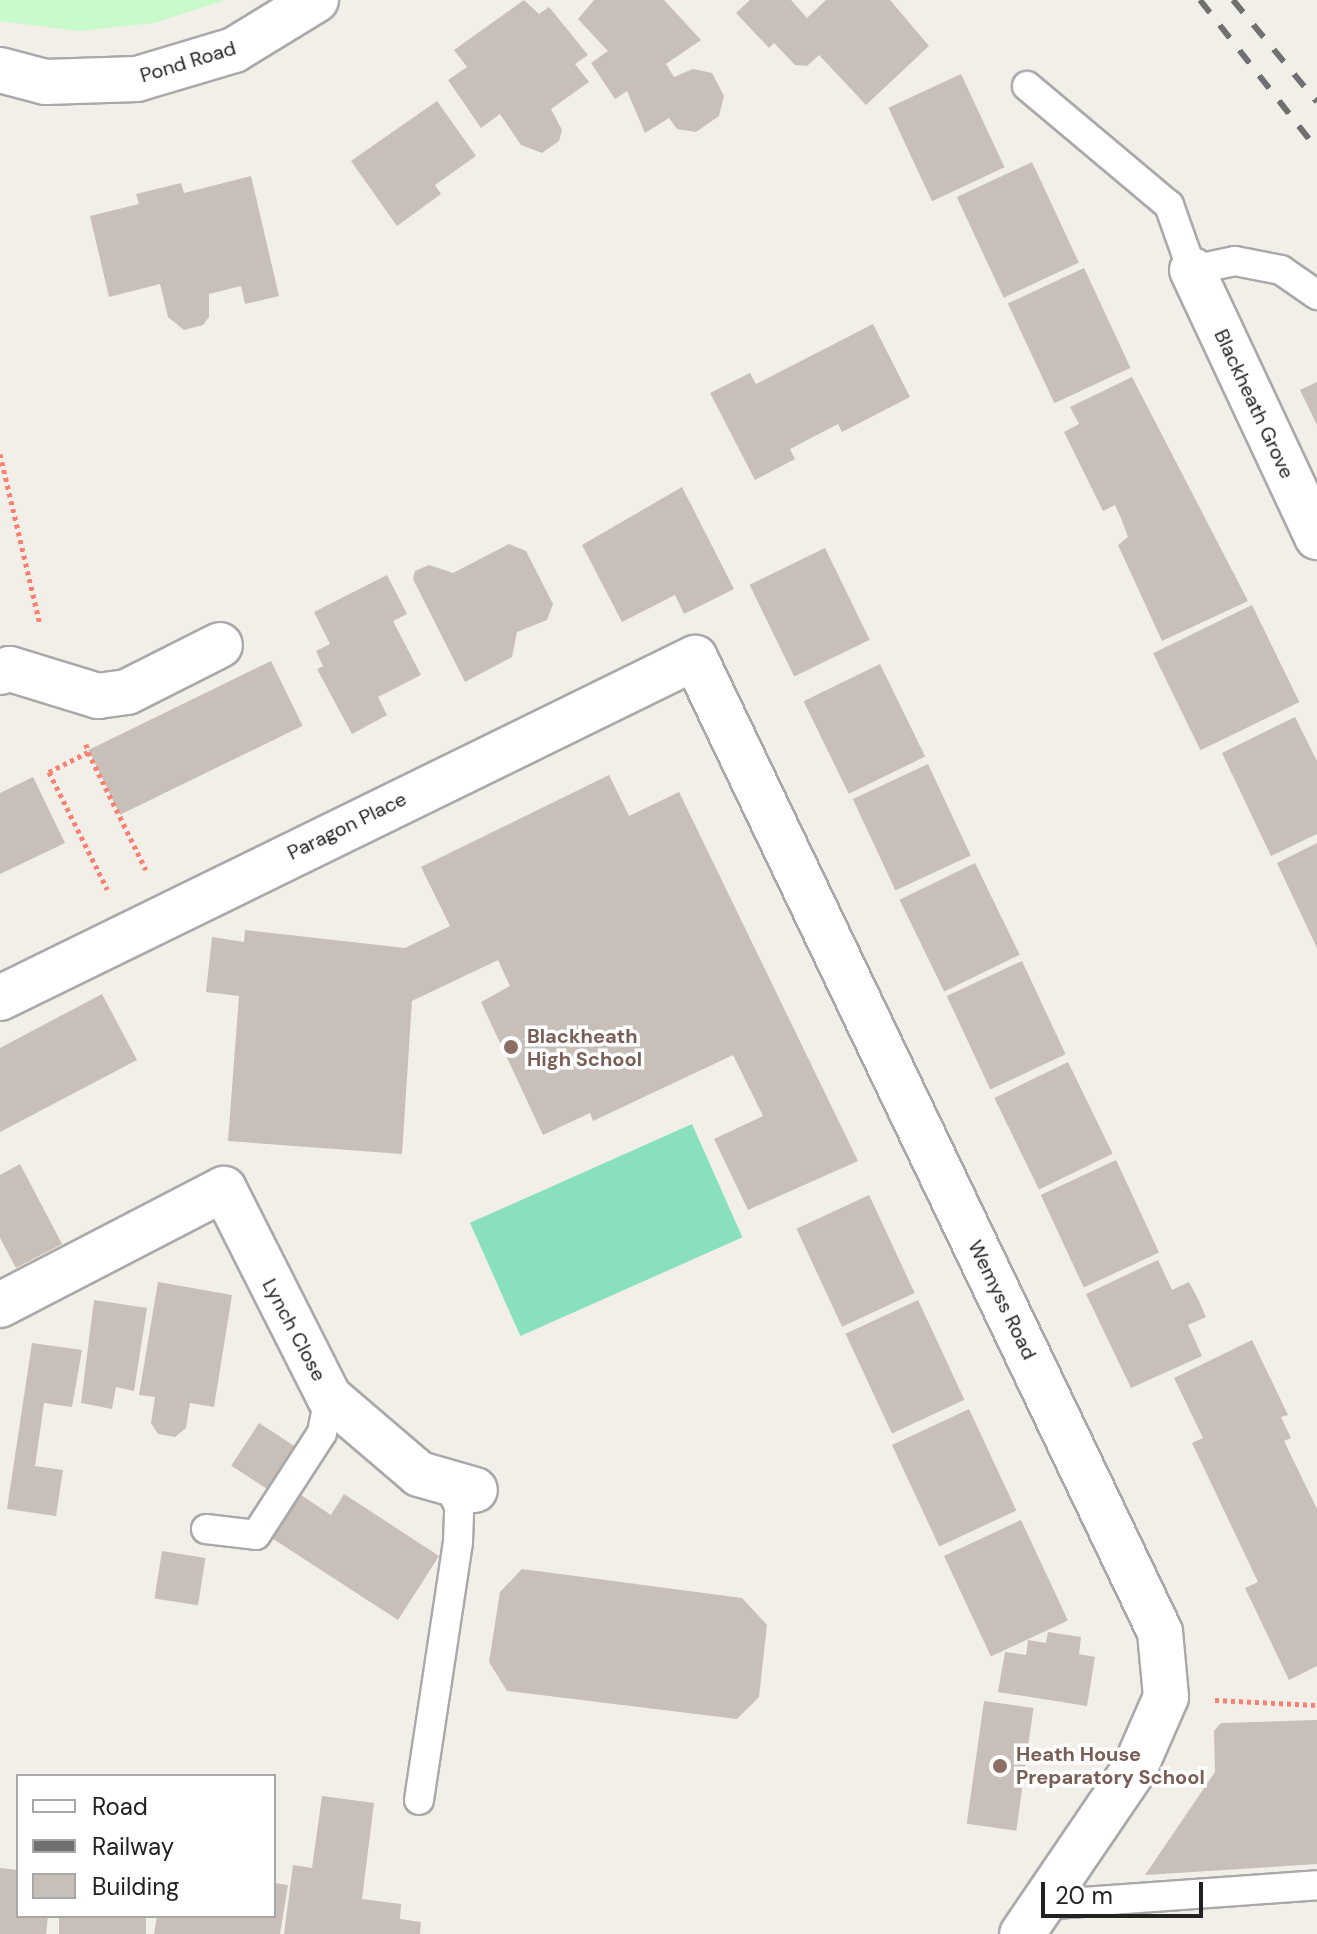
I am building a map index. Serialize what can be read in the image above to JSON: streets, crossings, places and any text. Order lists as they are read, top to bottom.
{
  "streets": {
    "street": [
      "Pond Road",
      "Blackheath Grove",
      "Paragon Place",
      "Wemyss Road",
      "Lynch Close"
    ]
  },
  "crossings": [
    ["Paragon Place", "Wemyss Road"]
  ],
  "places": ["Blackheath High School", "Heath House Preparatory School"],
  "legend": ["Road", "Railway", "Building"],
  "scale_bar": "20 m"
}
